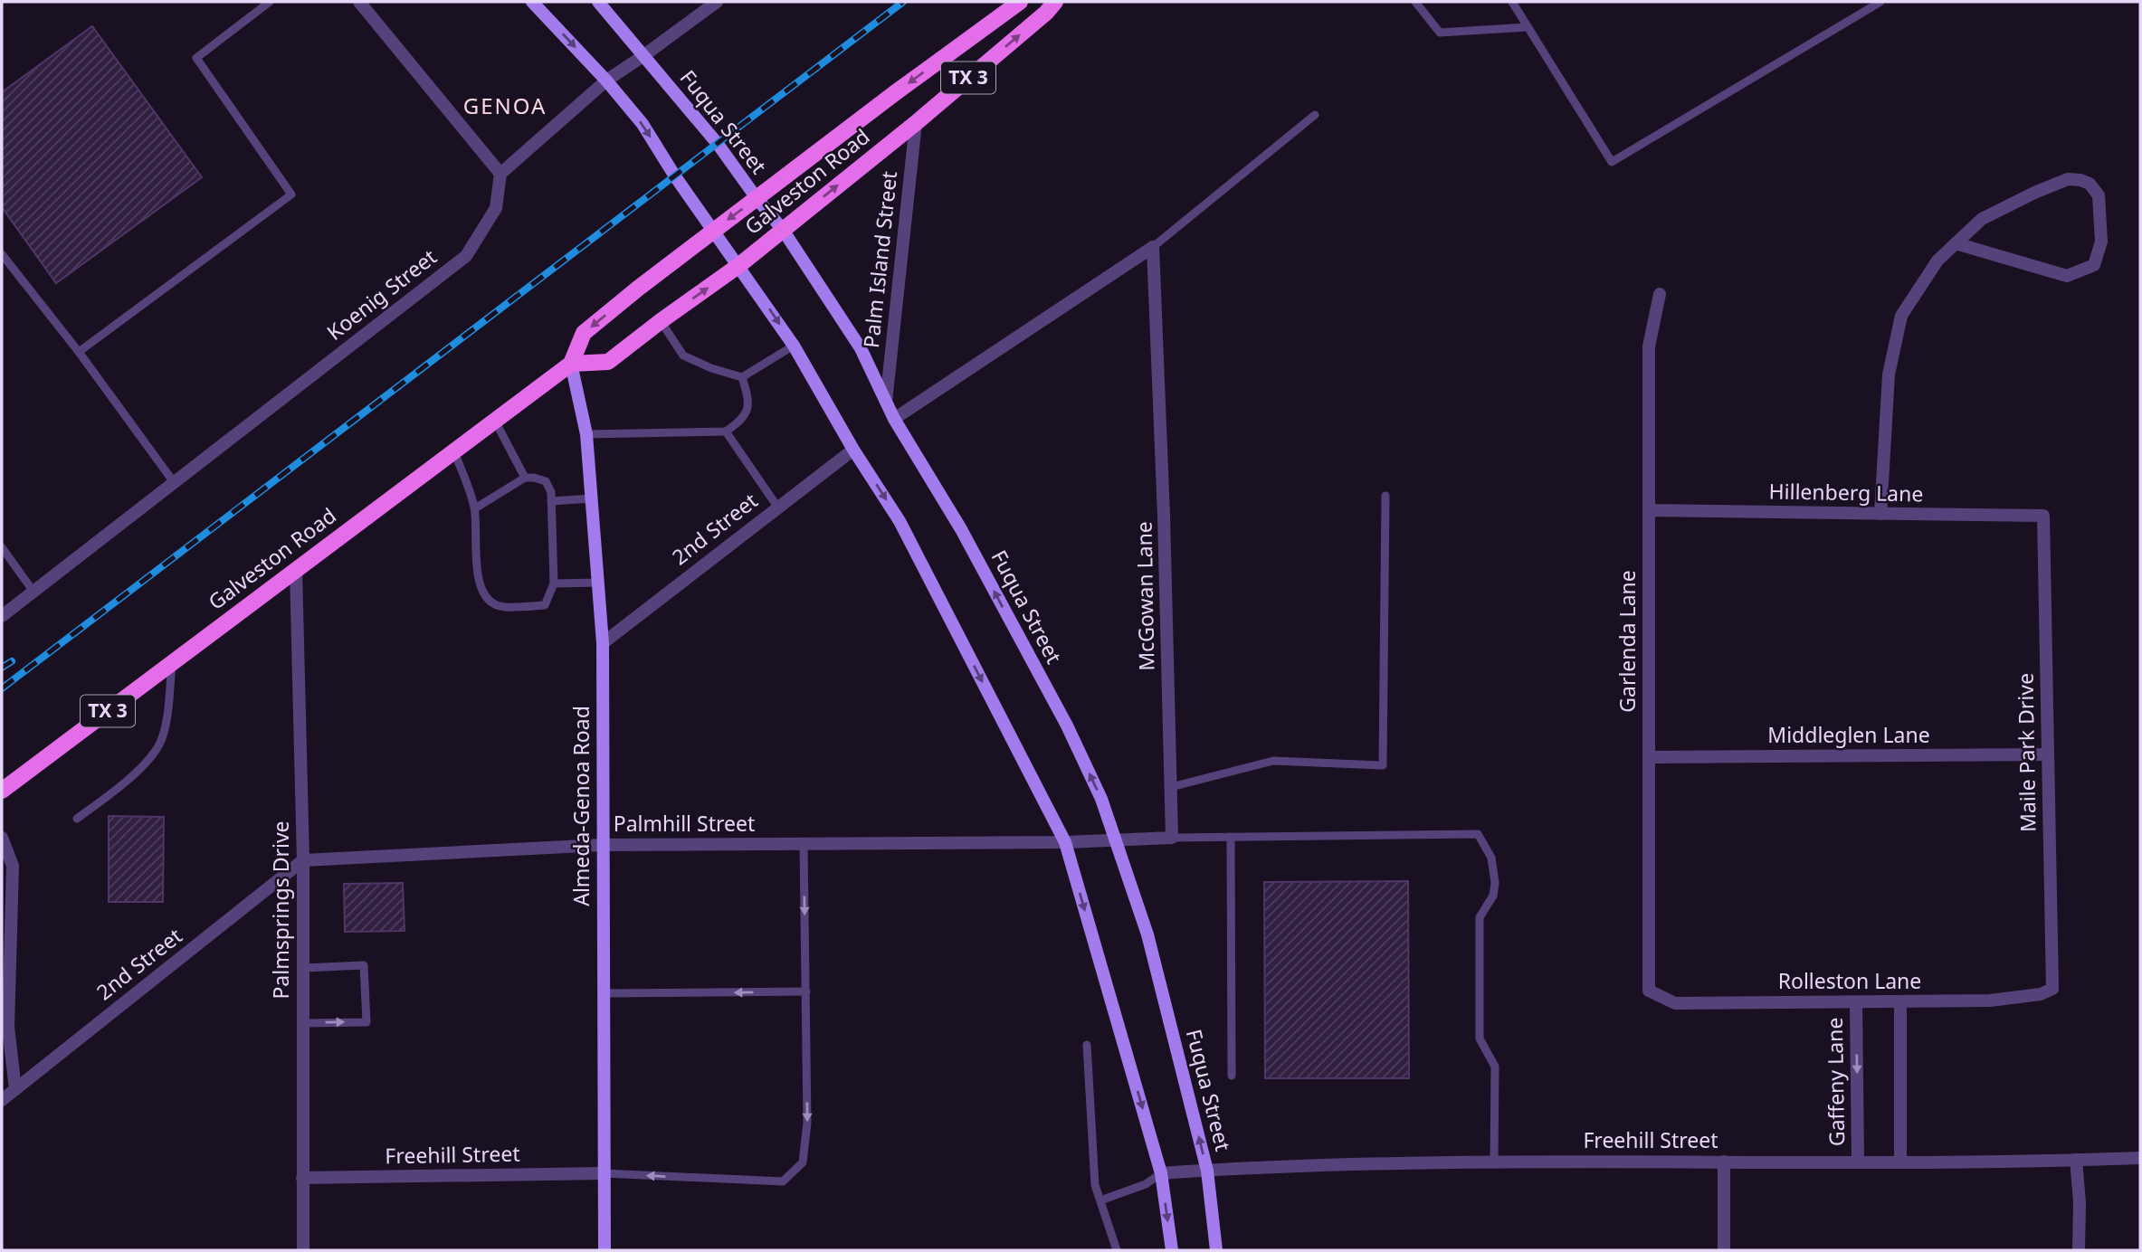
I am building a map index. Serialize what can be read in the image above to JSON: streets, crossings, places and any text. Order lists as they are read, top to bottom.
{
  "streets": {
    "main road": [
      "TX 3",
      "Fuqua Street",
      "Galveston Road",
      "Almeda-Genoa Road"
    ],
    "street": [
      "Palm Island Street",
      "Koenig Street",
      "Hillenberg Lane",
      "2nd Street",
      "McGowan Lane",
      "Garlenda Lane",
      "Middleglen Lane",
      "Maile Park Drive",
      "Palmhill Street",
      "Palmsprings Drive",
      "Rolleston Lane",
      "Gaffeny Lane",
      "Freehill Street"
    ]
  },
  "crossings": [
    ["Fuqua Street", "Galveston Road"],
    ["Fuqua Street", "Palm Island Street"],
    ["Fuqua Street", "Freehill Street"],
    ["Galveston Road", "Palm Island Street"],
    ["Galveston Road", "Almeda-Genoa Road"],
    ["Galveston Road", "Palmsprings Drive"],
    ["Hillenberg Lane", "Garlenda Lane"],
    ["Hillenberg Lane", "Maile Park Drive"],
    ["2nd Street", "Almeda-Genoa Road"],
    ["2nd Street", "Palmhill Street"],
    ["2nd Street", "Palmsprings Drive"],
    ["Garlenda Lane", "Middleglen Lane"],
    ["Garlenda Lane", "Rolleston Lane"],
    ["Middleglen Lane", "Maile Park Drive"],
    ["Maile Park Drive", "Rolleston Lane"],
    ["Almeda-Genoa Road", "Palmhill Street"],
    ["Almeda-Genoa Road", "Freehill Street"],
    ["Palmhill Street", "Palmsprings Drive"],
    ["Palmsprings Drive", "Freehill Street"],
    ["Rolleston Lane", "Gaffeny Lane"],
    ["Gaffeny Lane", "Freehill Street"]
  ],
  "districts": ["GENOA"]
}
